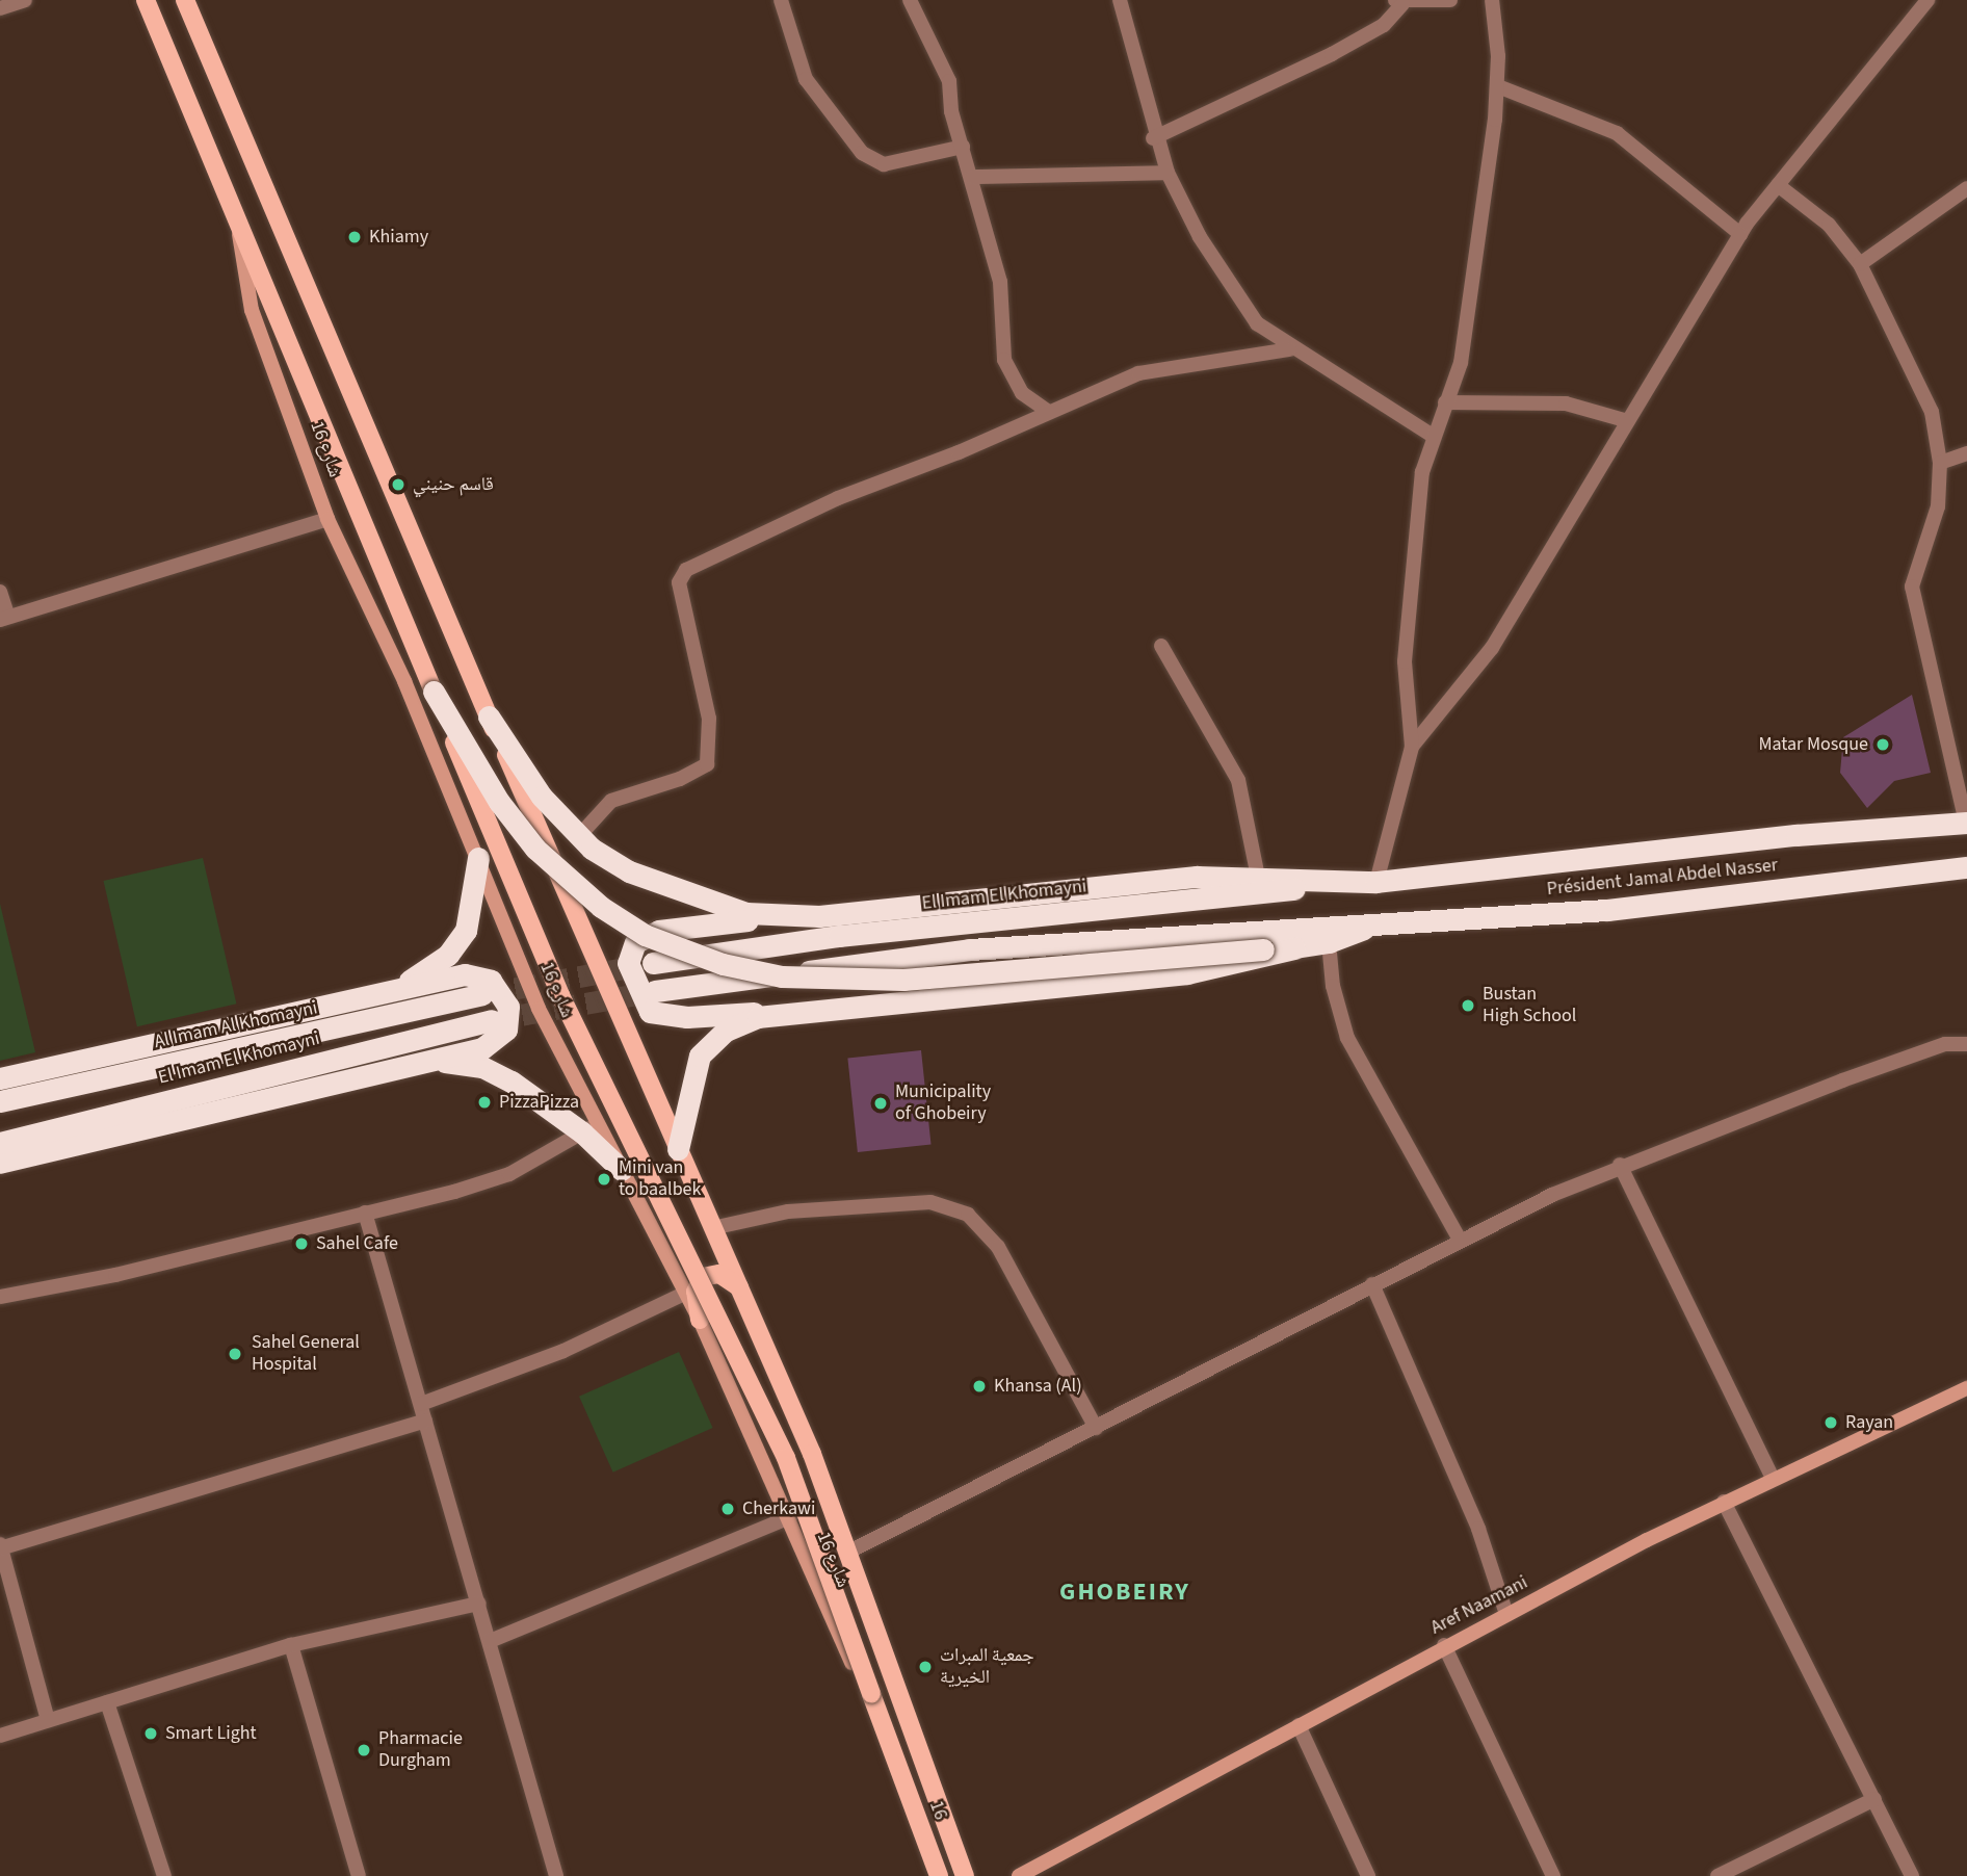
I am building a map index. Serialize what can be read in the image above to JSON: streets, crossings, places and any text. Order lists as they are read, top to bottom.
{
  "streets": {
    "highway": ["Président Jamal Abdel Nasser", "El Imam El Khomayni", "Al Imam Al Khomayni"],
    "main road": ["شارع 16", "16"],
    "street": ["Aref Naamani"]
  },
  "crossings": [
    ["شارع 16", "16"],
    ["Président Jamal Abdel Nasser", "El Imam El Khomayni"]
  ],
  "districts": ["GHOBEIRY"],
  "places": [
    "Khiamy",
    "قاسم حنيني",
    "Matar Mosque",
    "Bustan High School",
    "PizzaPizza",
    "Municipality of Ghobeiry",
    "Mini van to baalbek",
    "Sahel Cafe",
    "Sahel General Hospital",
    "Khansa (Al)",
    "Rayan",
    "Cherkawi",
    "جمعية المبرات الخيرية",
    "Smart Light",
    "Pharmacie Durgham"
  ]
}
